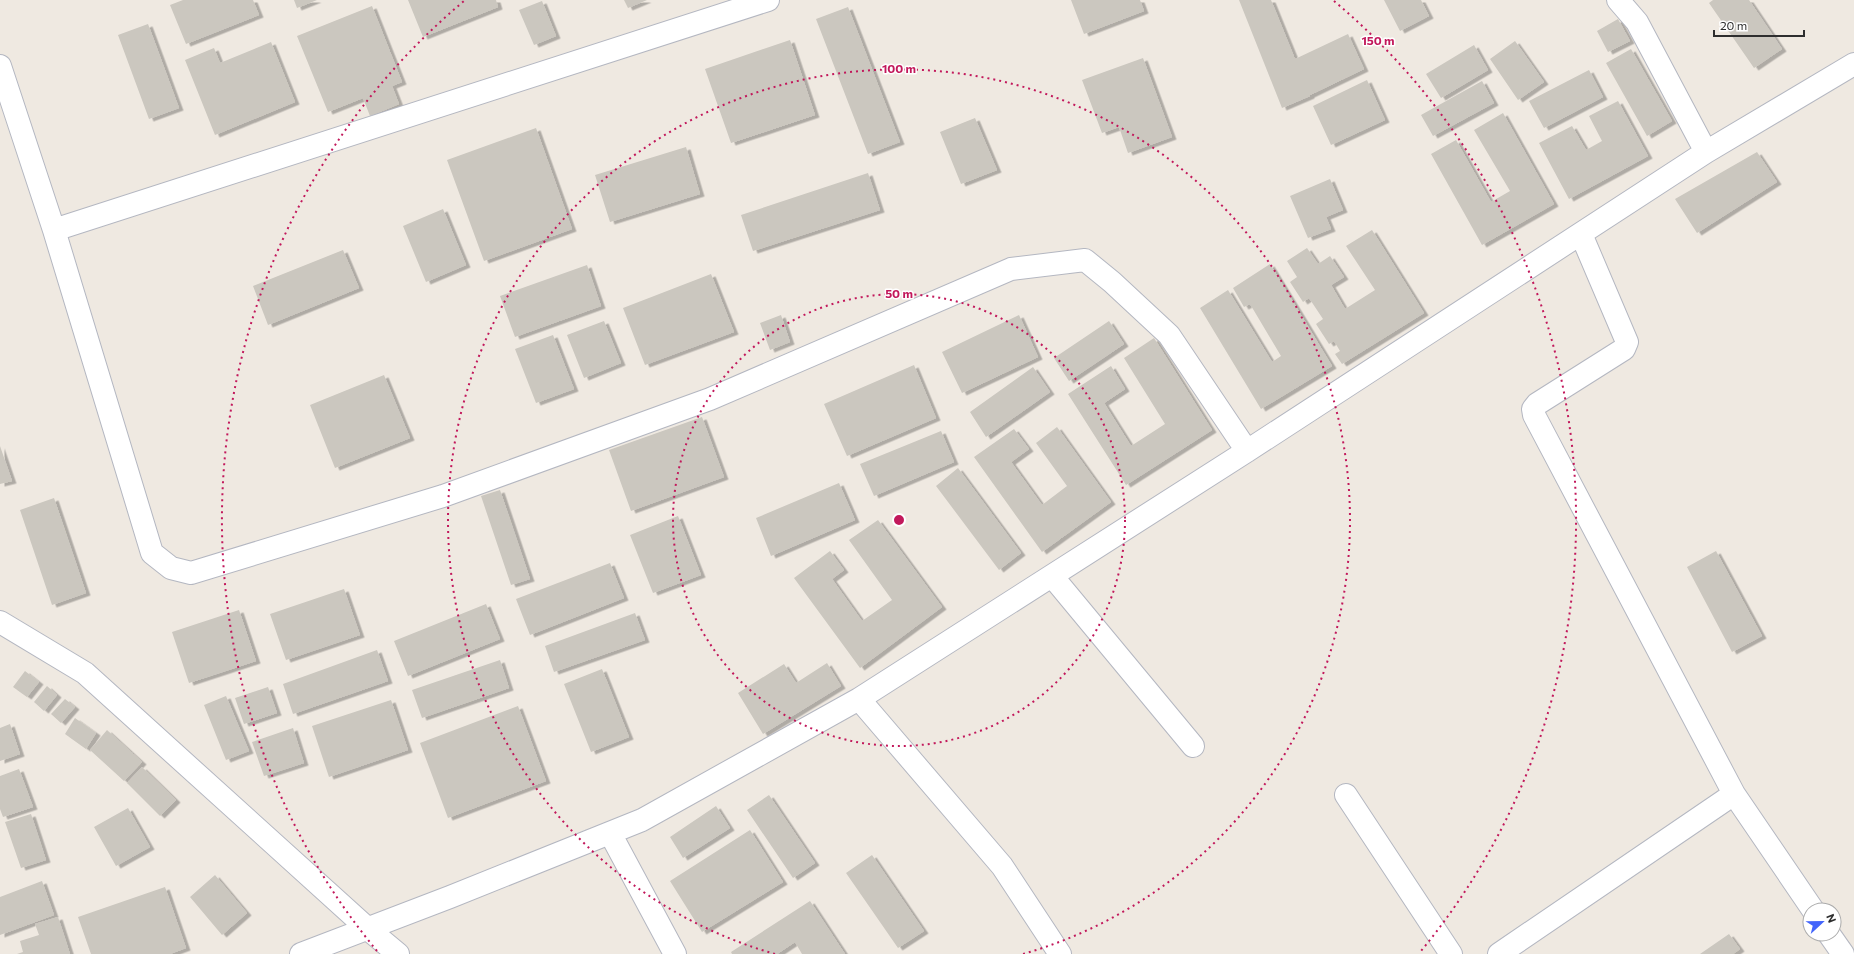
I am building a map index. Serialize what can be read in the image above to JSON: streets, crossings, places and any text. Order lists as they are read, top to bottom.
{
  "scale_bar": "20 m",
  "north": "right",
  "rings": ["150 m", "100 m", "50 m"]
}
